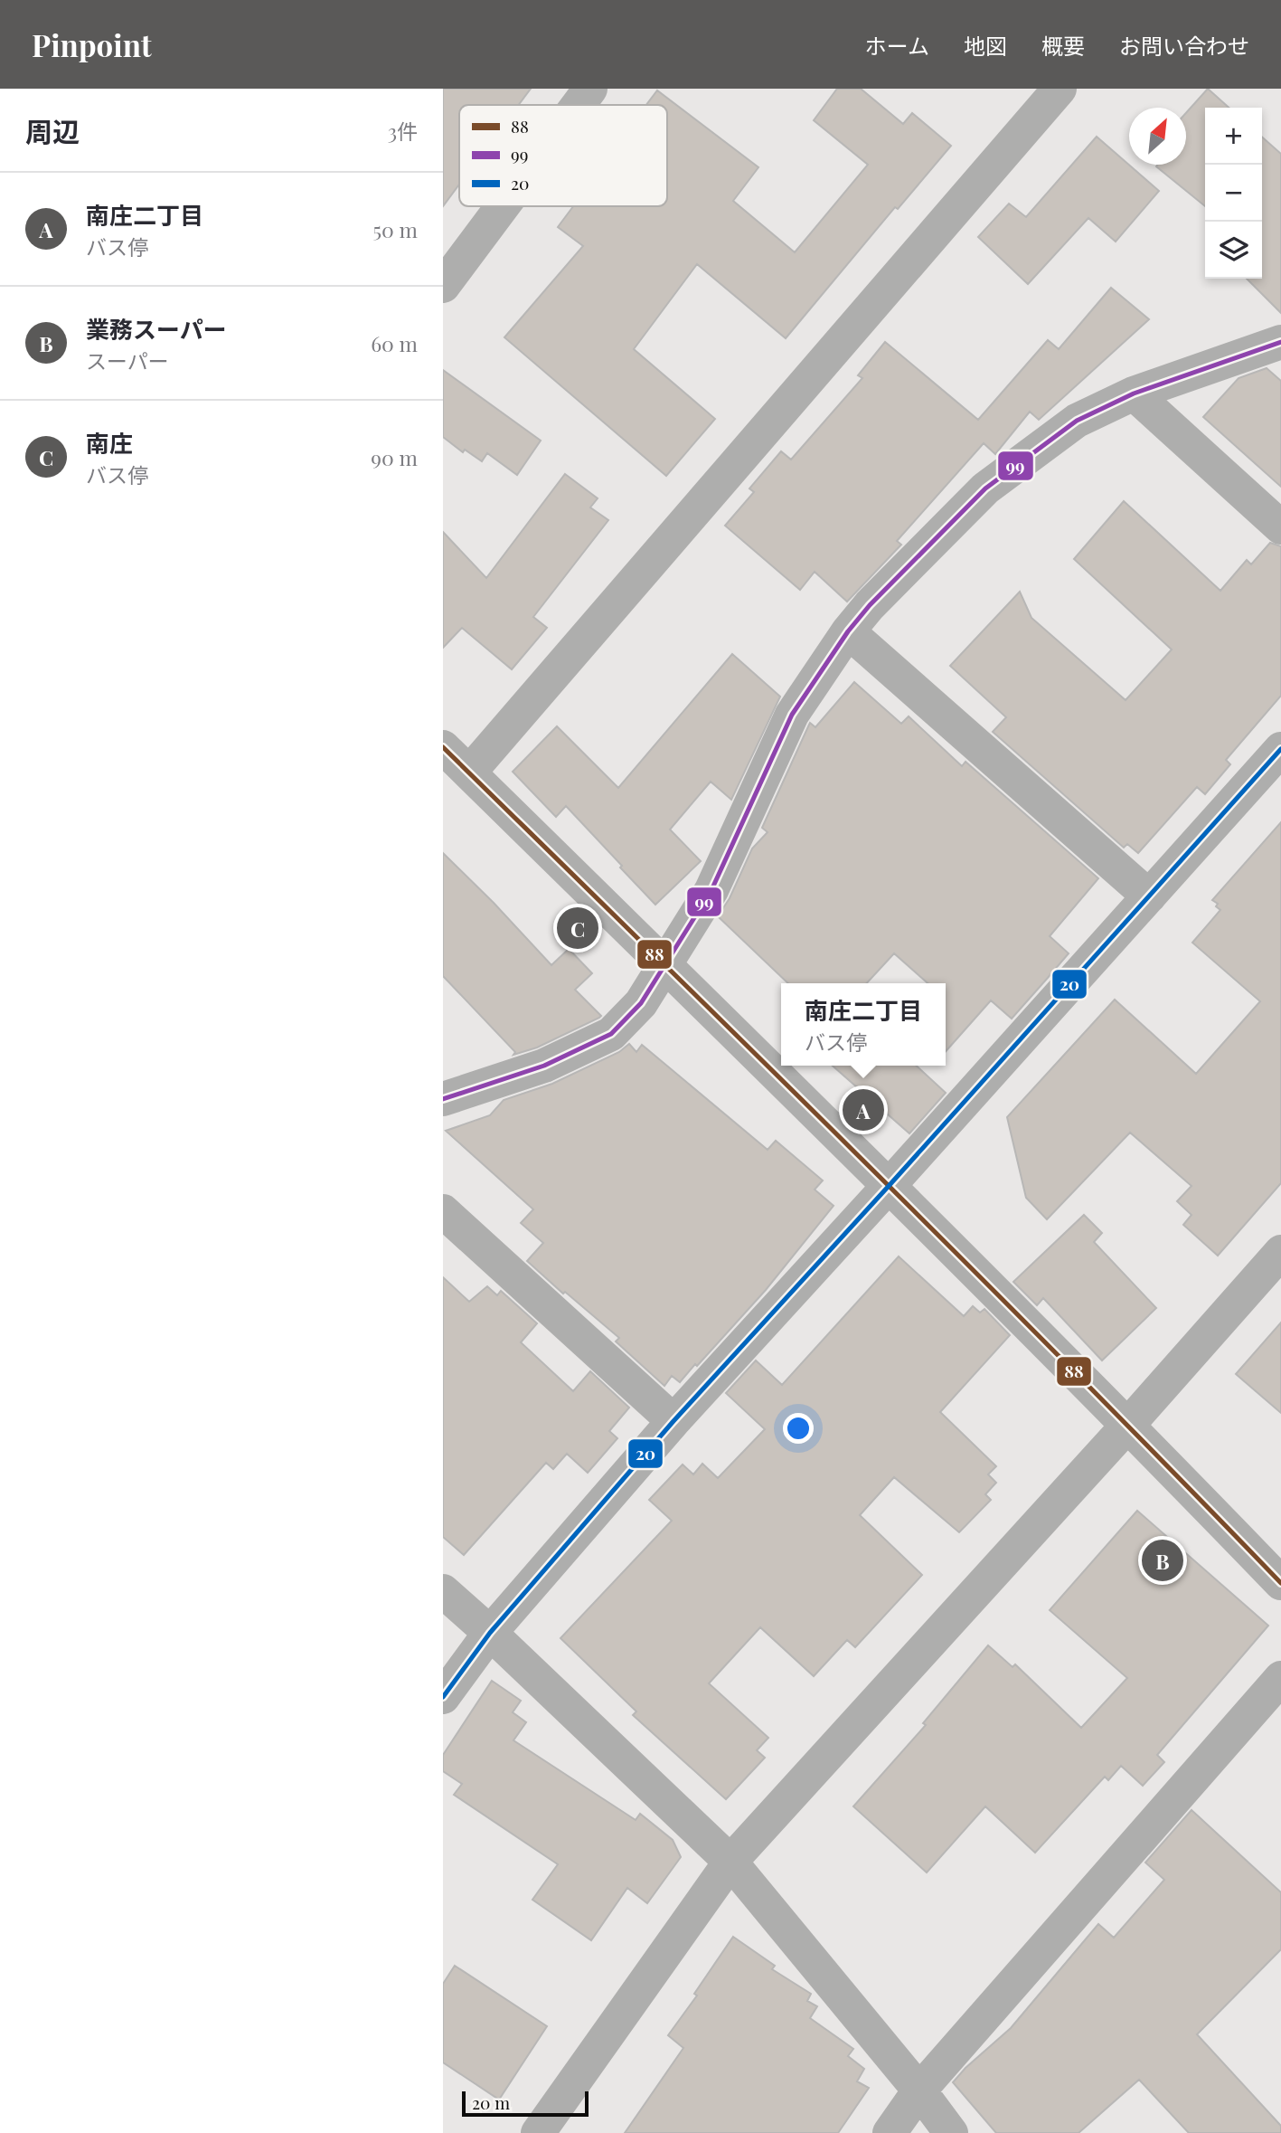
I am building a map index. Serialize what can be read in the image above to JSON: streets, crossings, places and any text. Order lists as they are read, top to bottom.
{
  "lines": ["transit line 99", "transit line 88", "transit line 20"],
  "legend": ["88", "99", "20"],
  "scale_bar": "20 m",
  "north": "top right",
  "page": {
    "header": "Pinpoint",
    "nav": [
      "ホーム",
      "地図",
      "概要",
      "お問い合わせ"
    ],
    "heading": ["周辺", "3件"],
    "map_buttons": ["+", "−"],
    "list": [
      {
        "mark": "A",
        "name": "南庄二丁目",
        "note": "バス停",
        "value": "50 m"
      },
      {
        "mark": "B",
        "name": "業務スーパー",
        "note": "スーパー",
        "value": "60 m"
      },
      {
        "mark": "C",
        "name": "南庄",
        "note": "バス停",
        "value": "90 m"
      }
    ],
    "pins": ["C", "A", "B"],
    "popup": ["南庄二丁目", "バス停"],
    "scale": "20 m"
  }
}
